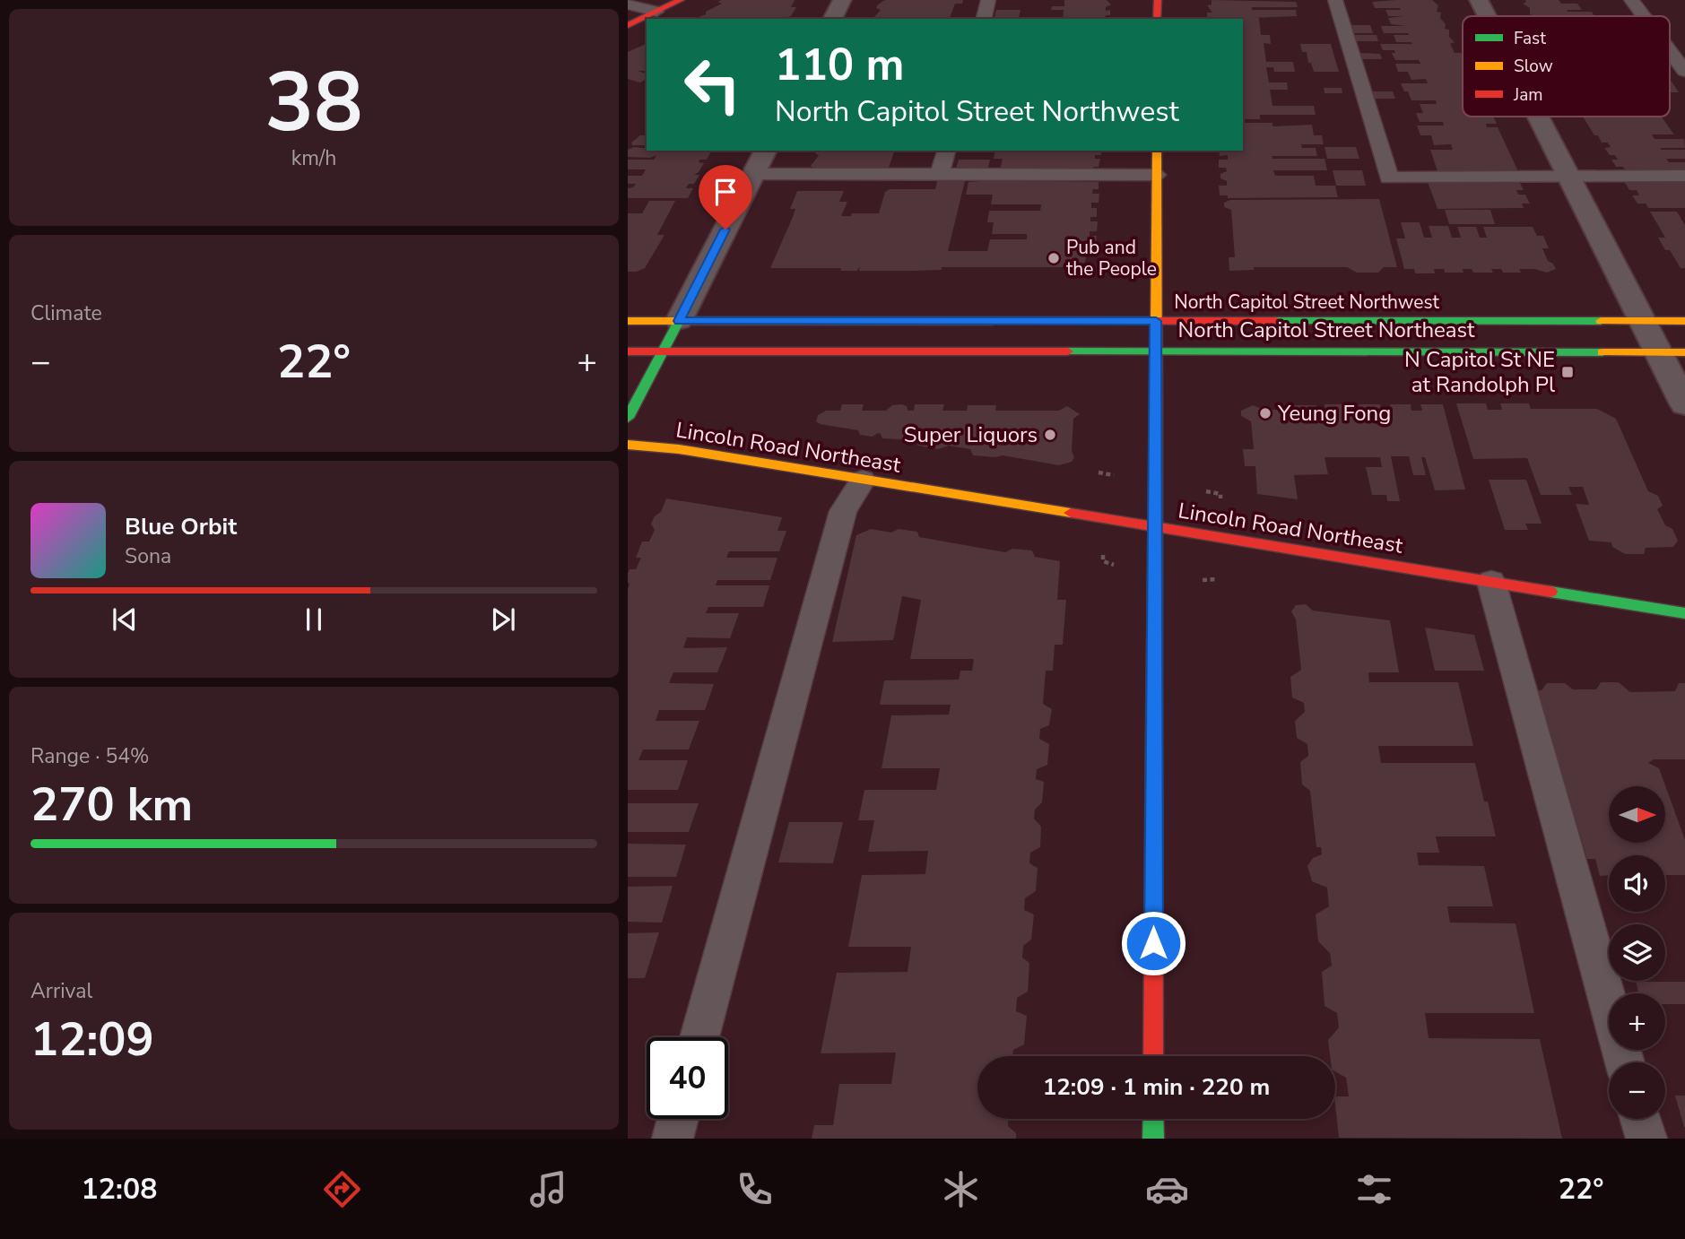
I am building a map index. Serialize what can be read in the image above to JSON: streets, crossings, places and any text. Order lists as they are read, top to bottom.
{
  "streets": {
    "street": ["North Capitol Street Northwest", "North Capitol Street Northeast", "Lincoln Road Northeast"]
  },
  "places": {
    "other": ["Pub and the People", "Yeung Fong", "Super Liquors"],
    "transit": ["N Capitol St NE at Randolph Pl"]
  },
  "legend": ["Fast", "Slow", "Jam"],
  "north": "right",
  "page": {
    "tile": [
      ["38", "km/h"],
      "Climate",
      ["Range · 54%", "270 km"],
      ["Arrival", "12:09"]
    ],
    "turn": ["110 m", "North Capitol Street Northwest"],
    "heat": ["−", "22°", "+"],
    "song": ["Blue Orbit", "Sona"],
    "map_buttons": ["+", "−"],
    "limit": "40",
    "trip": "12:09 · 1 min · 220 m",
    "tabs": ["12:08", "22°"]
  }
}
